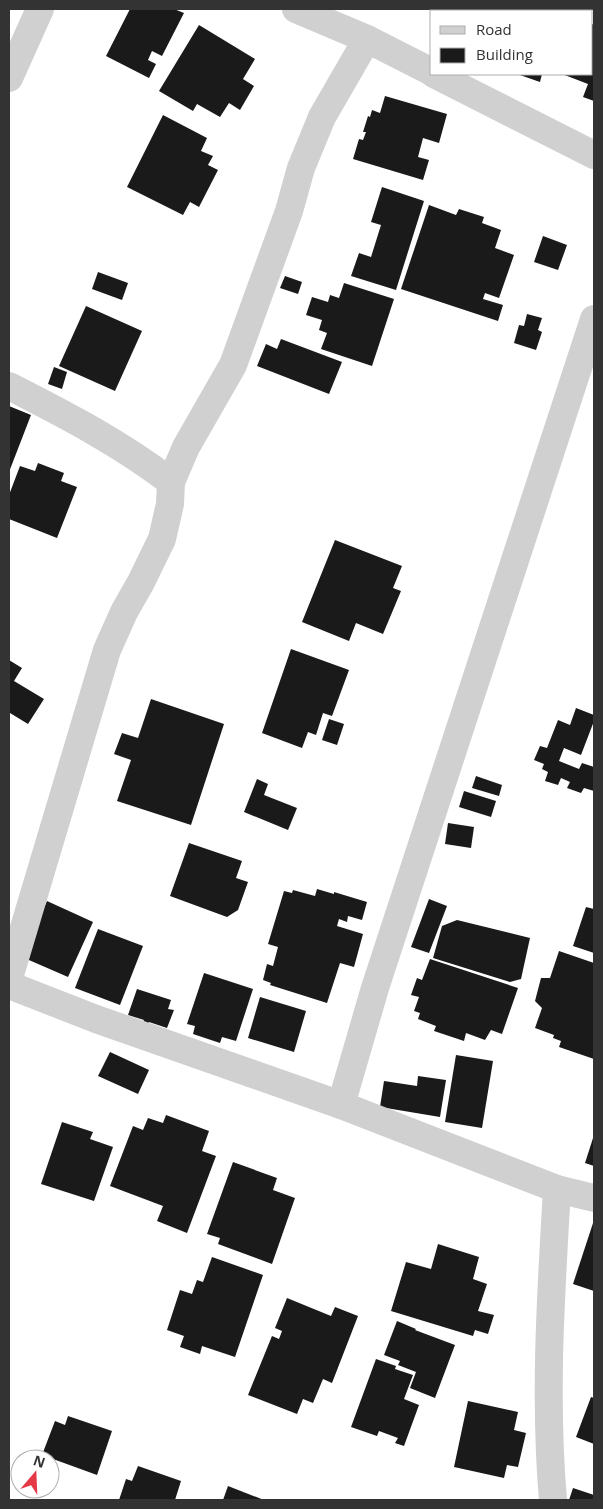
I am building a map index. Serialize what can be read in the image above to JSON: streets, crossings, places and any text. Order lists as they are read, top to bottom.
{
  "legend": ["Road", "Building"],
  "north": "top"
}
